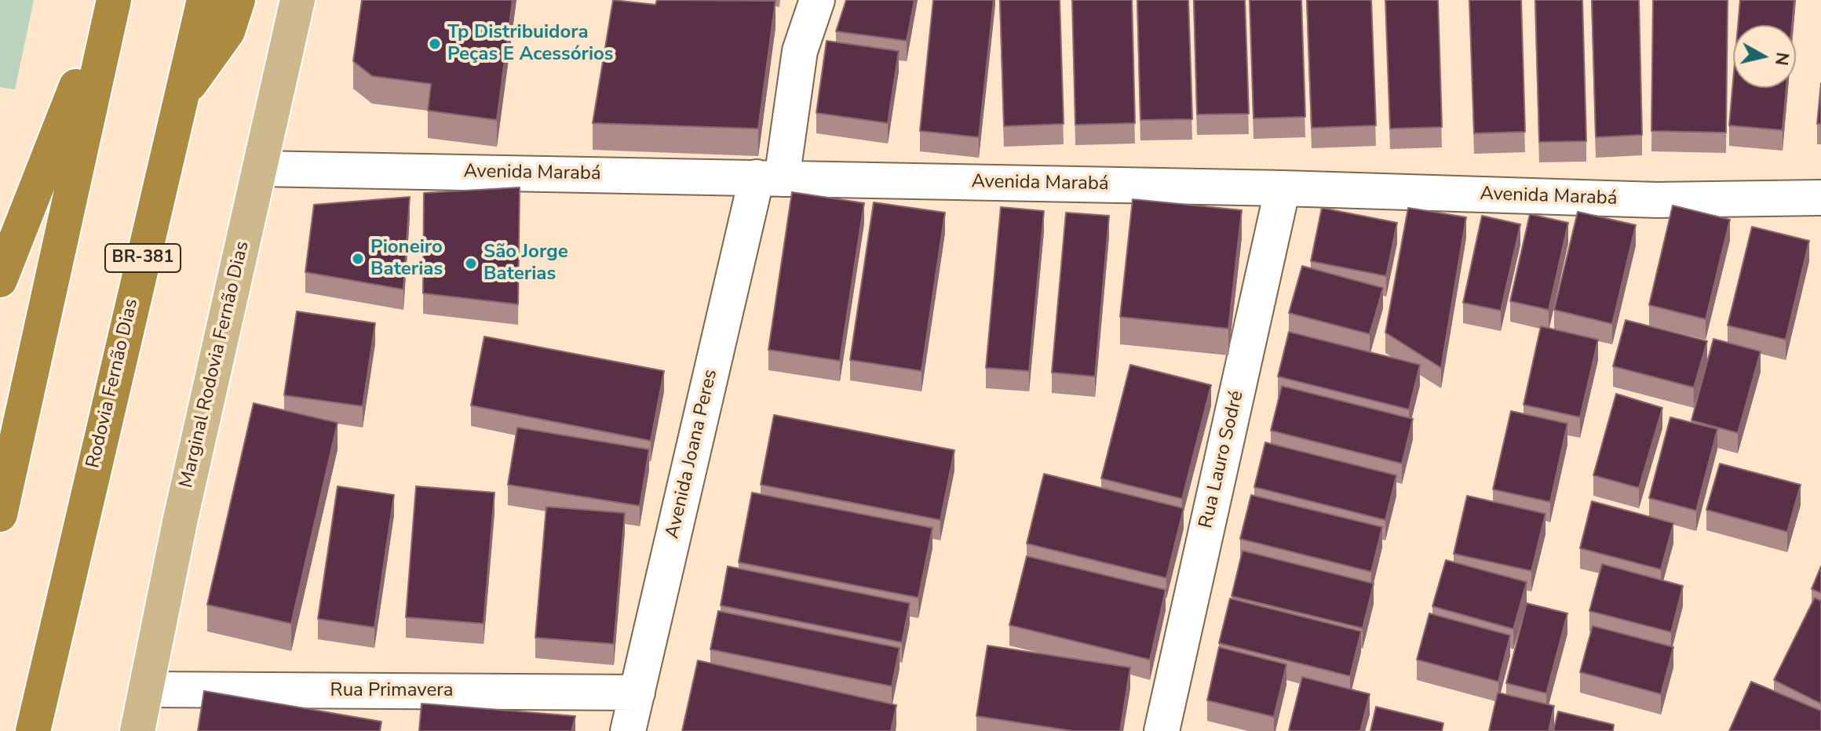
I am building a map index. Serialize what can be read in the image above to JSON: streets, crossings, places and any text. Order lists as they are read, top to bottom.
{
  "streets": {
    "highway": ["BR-381", "Rodovia Fernão Dias"],
    "main road": ["Marginal Rodovia Fernão Dias"],
    "street": [
      "Avenida Marabá",
      "Avenida Joana Peres",
      "Rua Lauro Sodré",
      "Rua Primavera"
    ]
  },
  "crossings": [
    ["Avenida Marabá", "Marginal Rodovia Fernão Dias"],
    ["Avenida Marabá", "Avenida Joana Peres"],
    ["Avenida Marabá", "Rua Lauro Sodré"],
    ["BR-381", "Rodovia Fernão Dias"],
    ["Marginal Rodovia Fernão Dias", "Rua Primavera"],
    ["Avenida Joana Peres", "Rua Primavera"]
  ],
  "places": ["Tp Distribuidora Peças E Acessórios", "Pioneiro Baterias", "São Jorge Baterias"],
  "north": "right"
}
